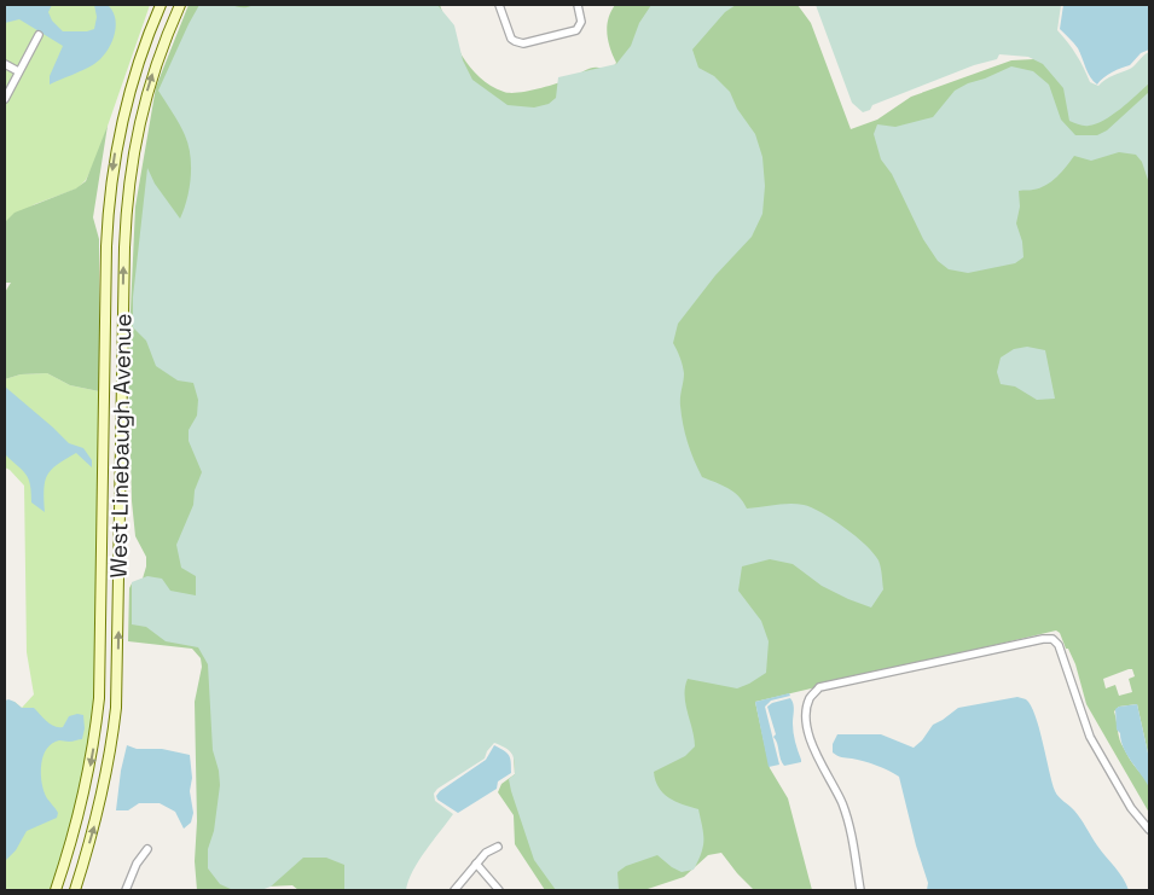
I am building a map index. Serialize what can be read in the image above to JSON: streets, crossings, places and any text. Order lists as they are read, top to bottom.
{
  "streets": {
    "main road": ["West Linebaugh Avenue"]
  }
}
